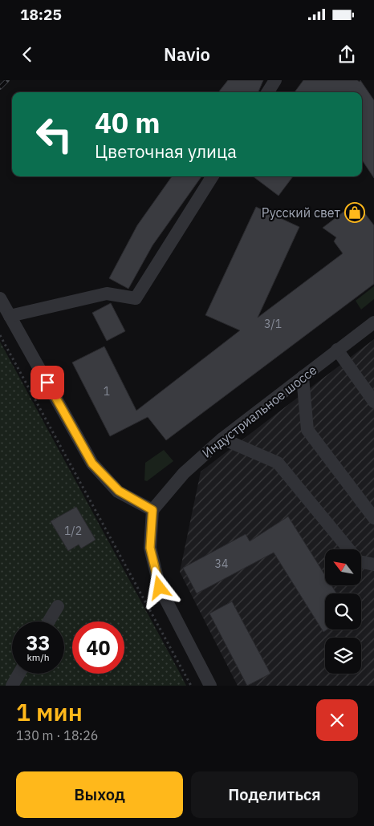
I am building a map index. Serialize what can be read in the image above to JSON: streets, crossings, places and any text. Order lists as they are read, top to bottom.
{
  "streets": {
    "street": ["Индустриальное шоссе"]
  },
  "places": {
    "shop": ["Русский свет"]
  },
  "house_numbers": [
    "3/1",
    "1",
    "1/2",
    "34"
  ],
  "north": "top left",
  "page": {
    "status": "18:25",
    "header": "Navio",
    "turn": ["40 m", "Цветочная улица"],
    "speed": "33 km/h",
    "limit": "40",
    "heading": ["1 мин", "130 m · 18:26"],
    "buttons": ["Выход", "Поделиться"]
  }
}
